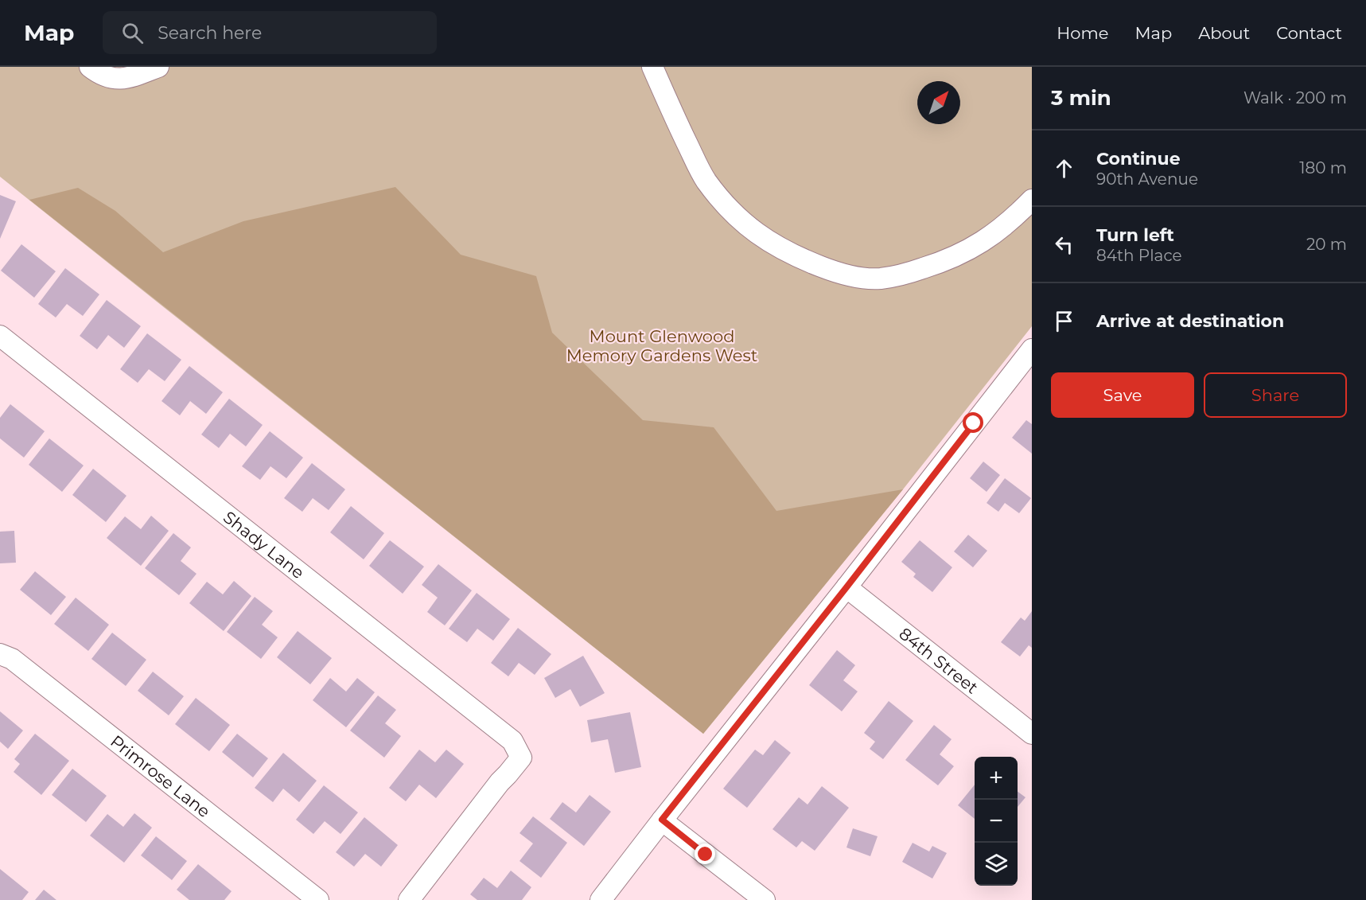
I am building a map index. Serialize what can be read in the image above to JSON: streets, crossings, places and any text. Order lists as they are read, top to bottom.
{
  "streets": {
    "street": ["Shady Lane", "84th Street", "Primrose Lane"]
  },
  "parks": ["Mount Glenwood Memory Gardens West"],
  "north": "top right",
  "page": {
    "header": "Map",
    "search": "Search here",
    "nav": [
      "Home",
      "Map",
      "About",
      "Contact"
    ],
    "heading": ["3 min", "Walk · 200 m"],
    "list": [
      ["Continue", "90th Avenue", "180 m"],
      ["Turn left", "84th Place", "20 m"],
      "Arrive at destination"
    ],
    "buttons": ["Save", "Share"],
    "map_buttons": ["+", "−"]
  }
}
